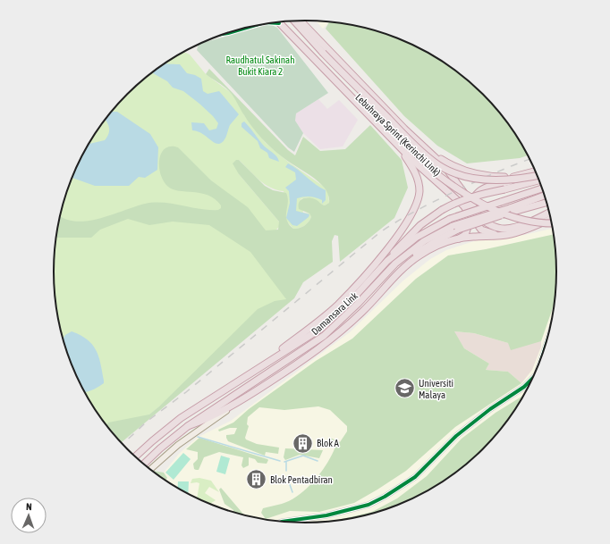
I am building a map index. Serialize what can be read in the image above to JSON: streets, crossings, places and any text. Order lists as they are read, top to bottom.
{
  "streets": {
    "highway": ["Lebuhraya Sprint (Kerinchi Link)", "Damansara Link"]
  },
  "parks": ["Raudhatul Sakinah Bukit Kiara 2"],
  "places": {
    "school or university": ["Universiti Malaya"],
    "building": ["Blok A", "Blok Pentadbiran"]
  },
  "north": "top"
}
